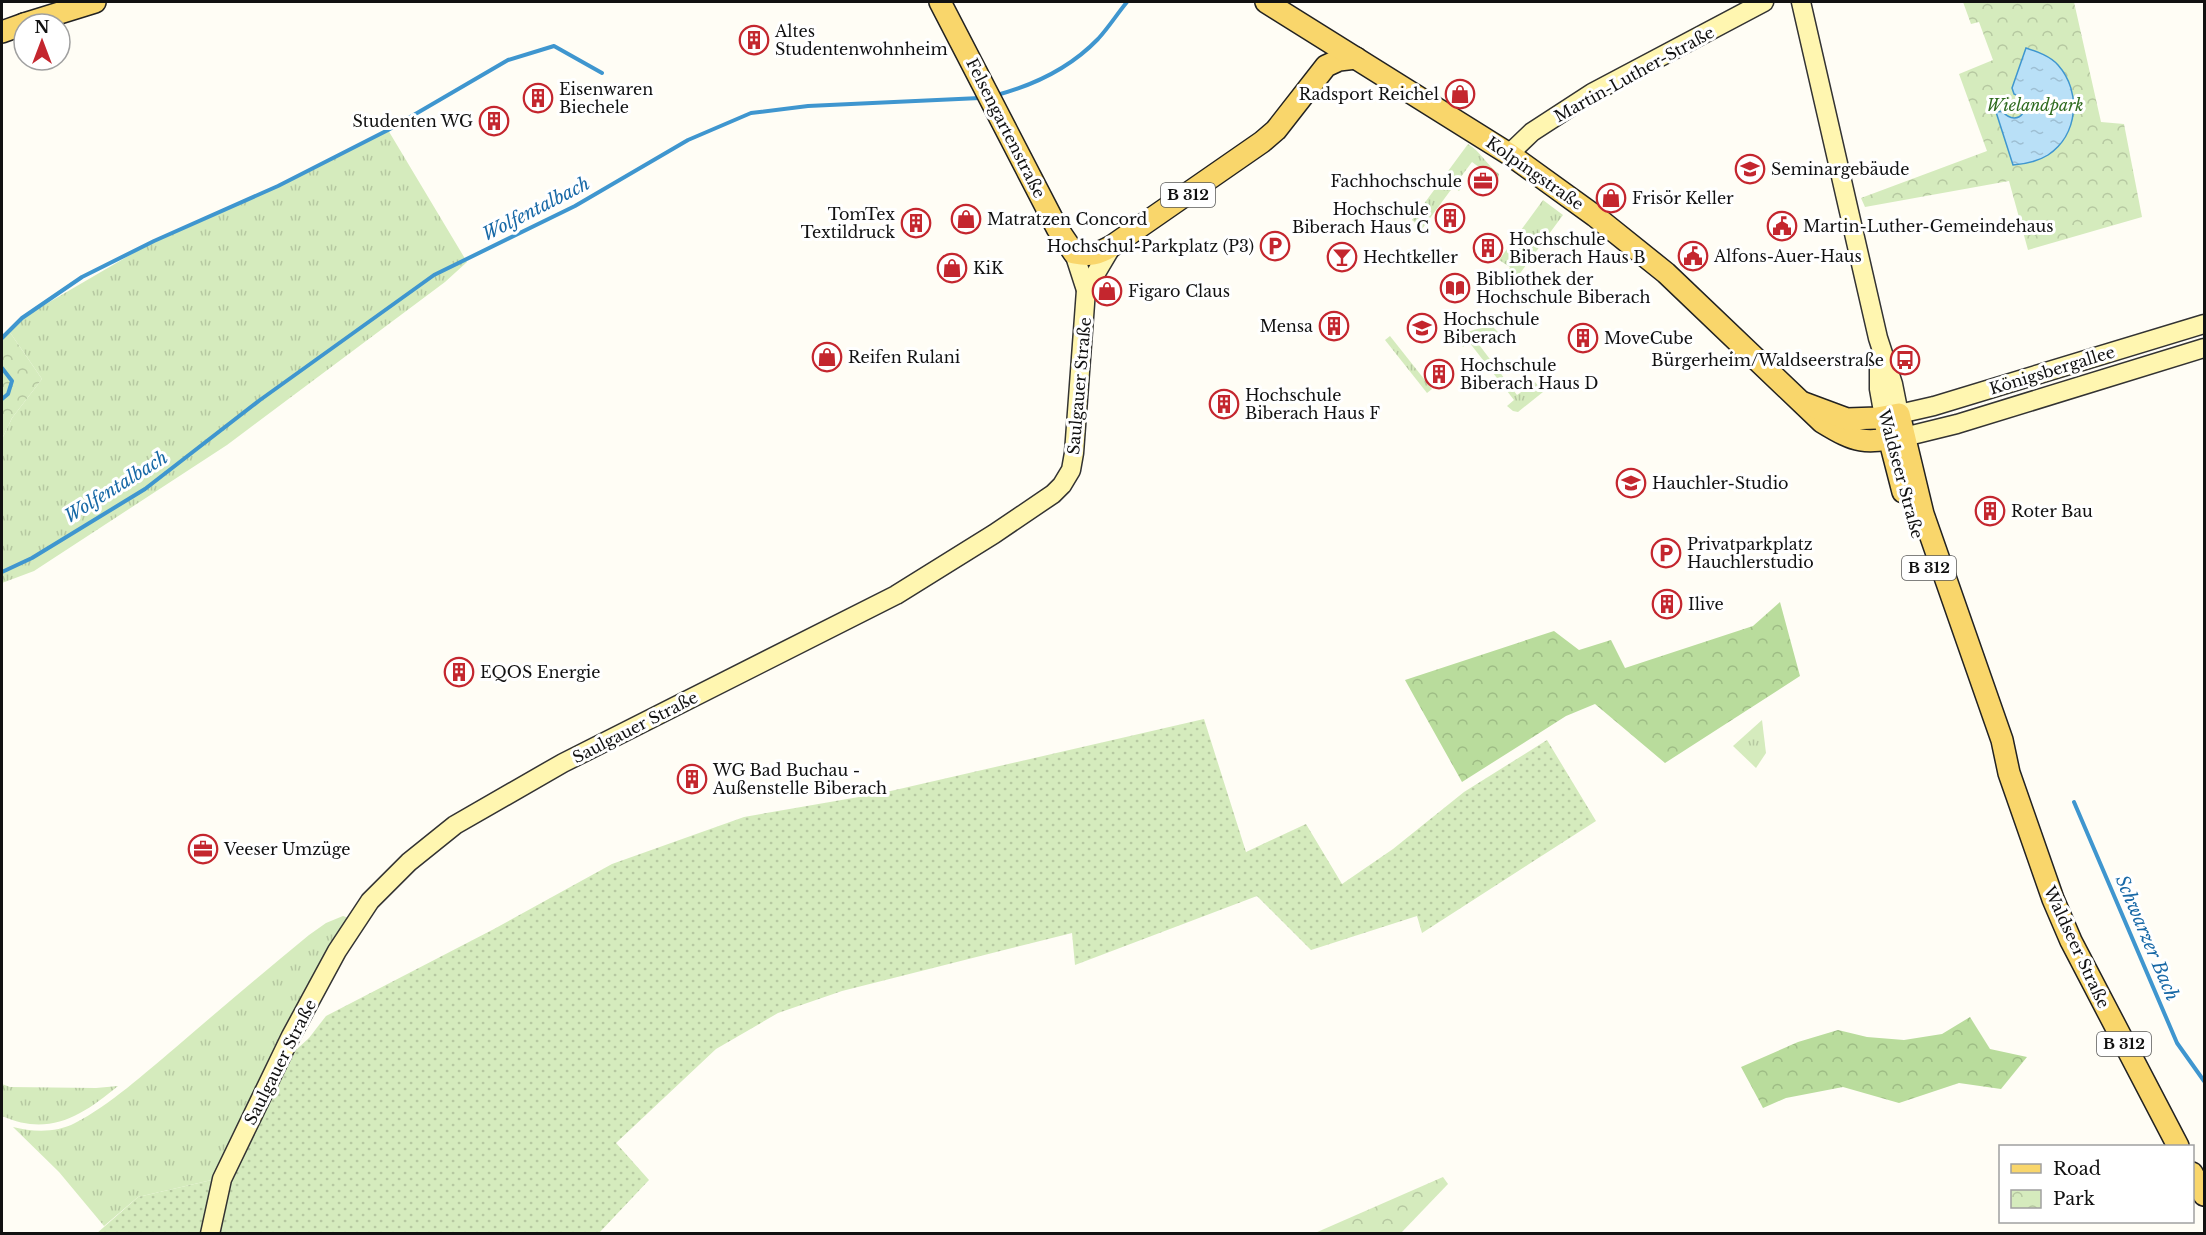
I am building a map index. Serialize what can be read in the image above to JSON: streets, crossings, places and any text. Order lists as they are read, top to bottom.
{
  "streets": {
    "main road": [
      "Martin-Luther-Straße",
      "Felsengartenstraße",
      "Kolpingstraße",
      "B 312",
      "Königsbergallee",
      "Saulgauer Straße",
      "Waldseer Straße"
    ]
  },
  "crossings": [
    ["Martin-Luther-Straße", "Kolpingstraße"],
    ["Felsengartenstraße", "B 312"],
    ["Kolpingstraße", "Königsbergallee"],
    ["Kolpingstraße", "Waldseer Straße"],
    ["Königsbergallee", "Waldseer Straße"]
  ],
  "water": ["Wolfentalbach", "Schwarzer Bach"],
  "parks": ["Wielandpark"],
  "places": {
    "building": [
      "Altes Studentenwohnheim",
      "Eisenwaren Biechele",
      "Studenten WG",
      "Hochschule Biberach Haus C",
      "TomTex Textildruck",
      "Hochschule Biberach Haus B",
      "Mensa",
      "MoveCube",
      "Hochschule Biberach Haus D",
      "Hochschule Biberach Haus F",
      "Roter Bau",
      "Ilive",
      "EQOS Energie",
      "WG Bad Buchau - Außenstelle Biberach"
    ],
    "shop": [
      "Radsport Reichel",
      "Frisör Keller",
      "Matratzen Concord",
      "KiK",
      "Figaro Claus",
      "Reifen Rulani"
    ],
    "school or university": ["Seminargebäude", "Hochschule Biberach", "Hauchler-Studio"],
    "office": ["Fachhochschule", "Veeser Umzüge"],
    "public building": ["Martin-Luther-Gemeindehaus", "Alfons-Auer-Haus"],
    "parking": ["Hochschul-Parkplatz (P3)", "Privatparkplatz Hauchlerstudio"],
    "bar": ["Hechtkeller"],
    "library": ["Bibliothek der Hochschule Biberach"],
    "bus stop": ["Bürgerheim/Waldseerstraße"]
  },
  "legend": ["Road", "Park"],
  "north": "top"
}
